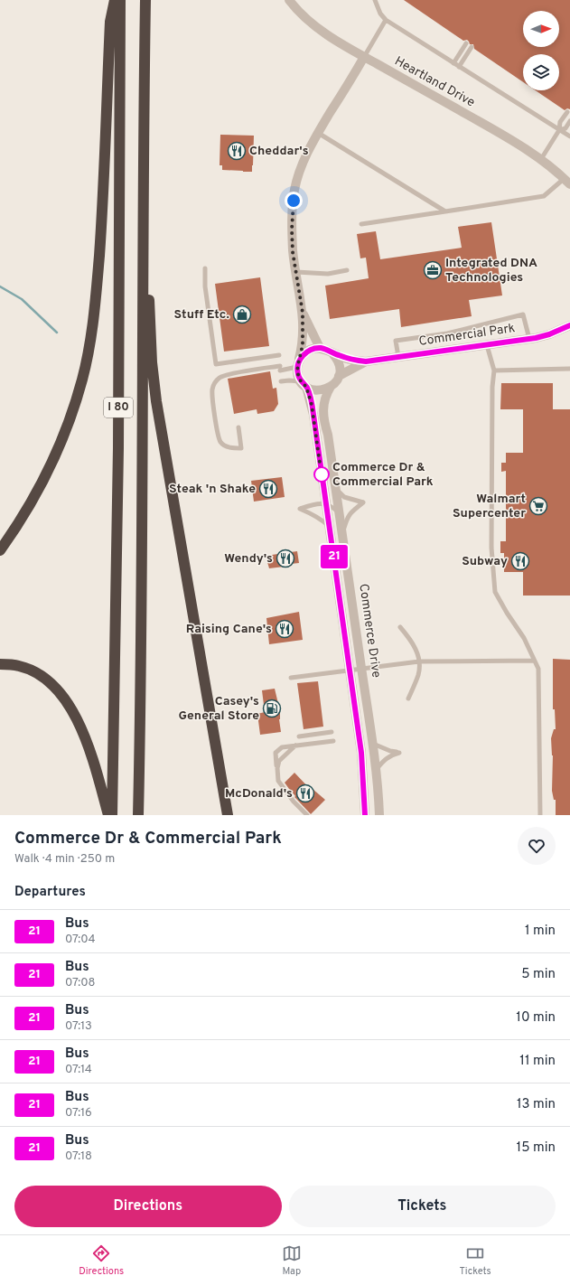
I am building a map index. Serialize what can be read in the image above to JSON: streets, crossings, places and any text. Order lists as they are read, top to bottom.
{
  "streets": {
    "highway": ["I 80"],
    "street": ["Heartland Drive", "Commercial Park", "Commerce Drive"]
  },
  "places": {
    "restaurant": [
      "Cheddar's",
      "Steak 'n Shake",
      "Wendy's",
      "Subway",
      "Raising Cane's",
      "McDonald's"
    ],
    "office": ["Integrated DNA Technologies"],
    "shop": ["Stuff Etc."],
    "other": ["Commerce Dr & Commercial Park"],
    "supermarket": ["Walmart Supercenter"],
    "fuel station": ["Casey's General Store"]
  },
  "lines": ["bus line 21"],
  "north": "right",
  "page": {
    "on_map": "21",
    "heading": [
      ["Commerce Dr & Commercial Park", "Walk · 4 min · 250 m"],
      "Departures"
    ],
    "list": [
      {
        "mark": "21",
        "name": "Bus",
        "note": "07:04",
        "value": "1 min"
      },
      {
        "mark": "21",
        "name": "Bus",
        "note": "07:08",
        "value": "5 min"
      },
      {
        "mark": "21",
        "name": "Bus",
        "note": "07:13",
        "value": "10 min"
      },
      {
        "mark": "21",
        "name": "Bus",
        "note": "07:14",
        "value": "11 min"
      },
      {
        "mark": "21",
        "name": "Bus",
        "note": "07:16",
        "value": "13 min"
      },
      {
        "mark": "21",
        "name": "Bus",
        "note": "07:18",
        "value": "15 min"
      }
    ],
    "buttons": ["Directions", "Tickets"],
    "tabs": ["Directions", "Map", "Tickets"]
  }
}
